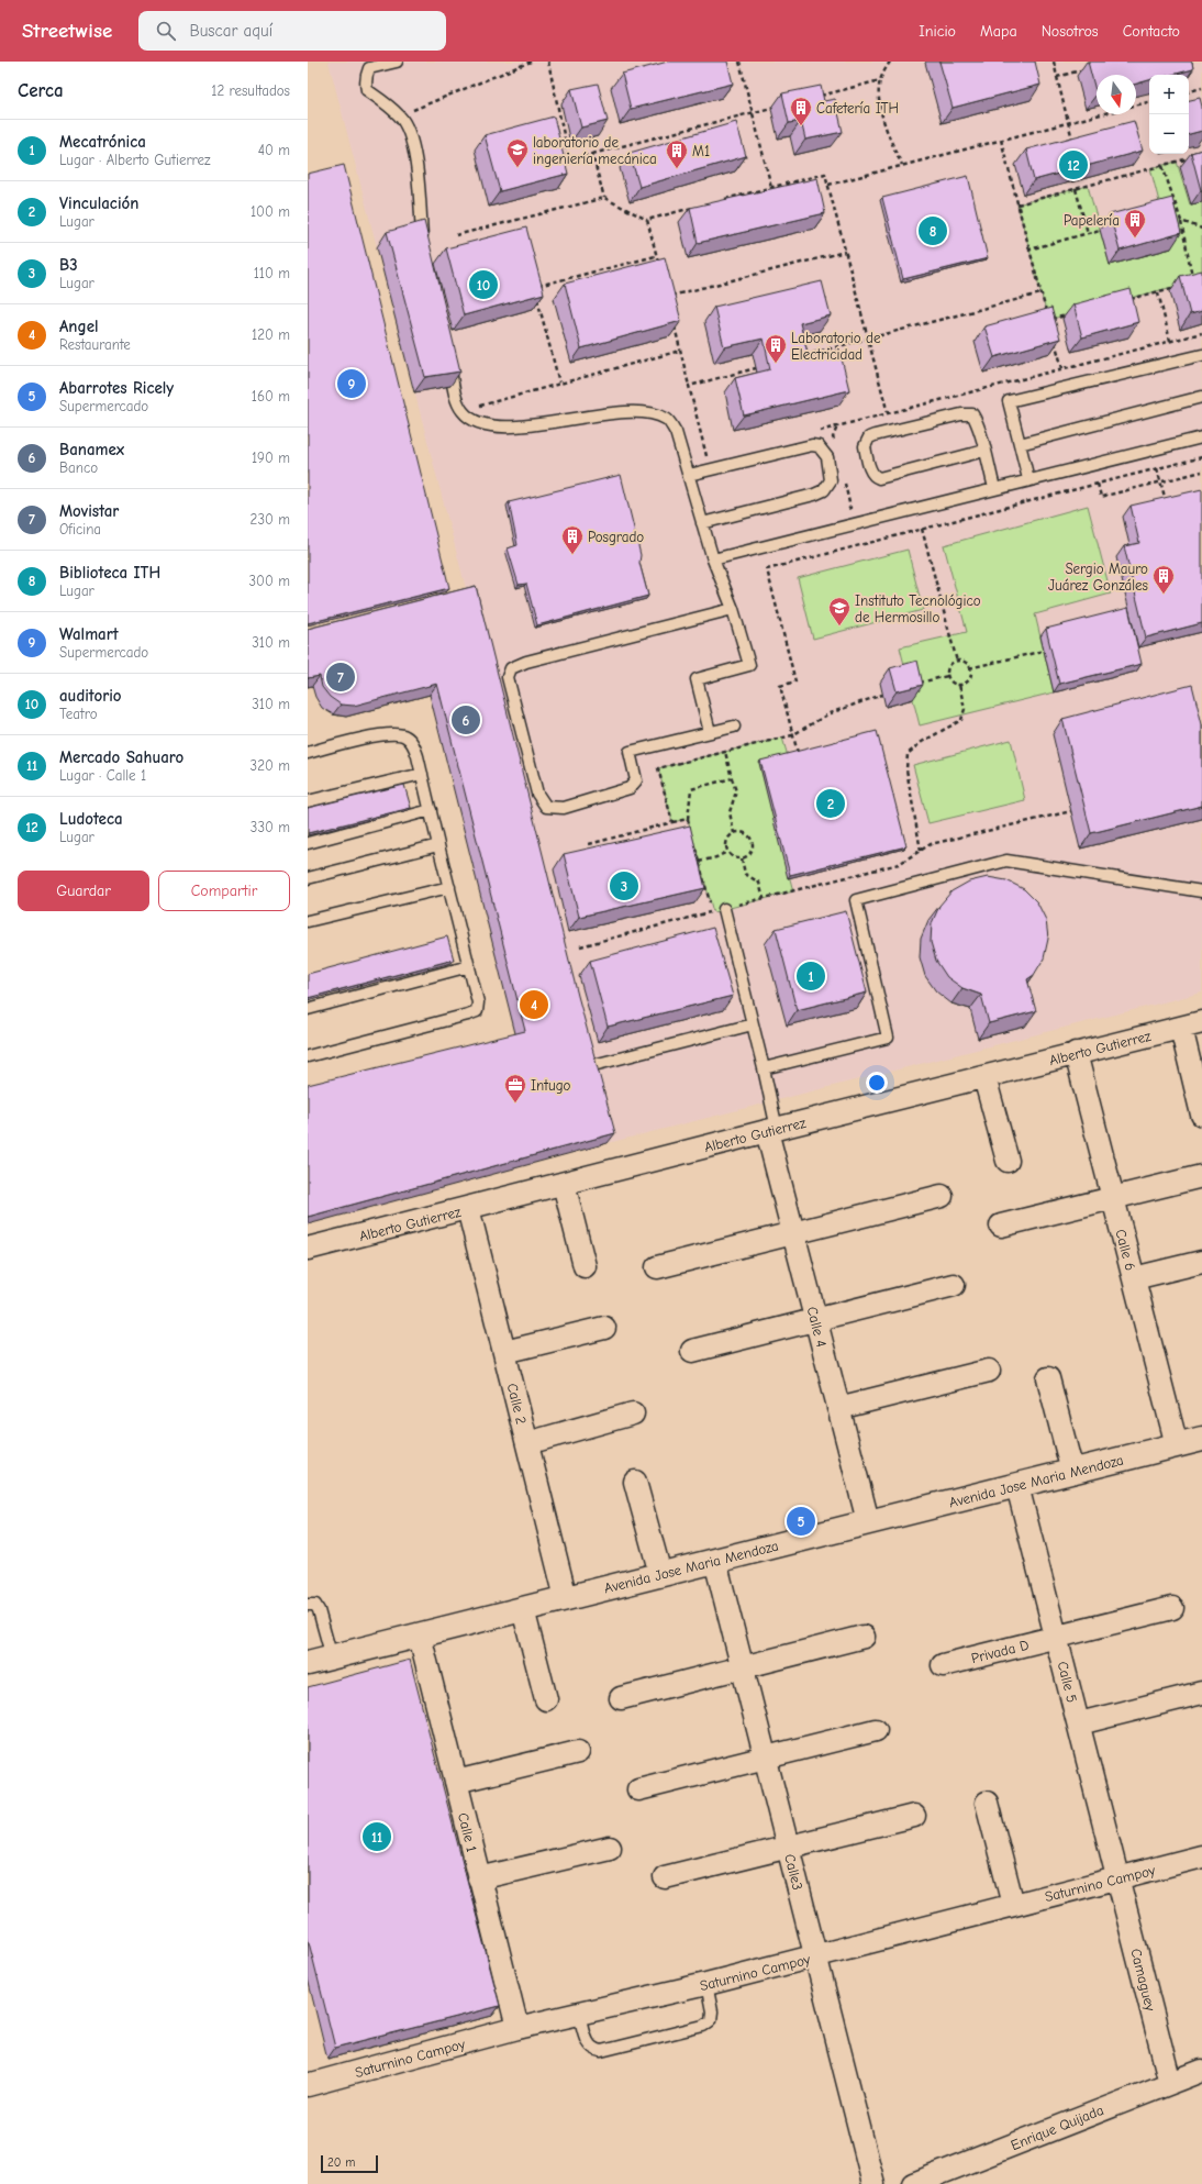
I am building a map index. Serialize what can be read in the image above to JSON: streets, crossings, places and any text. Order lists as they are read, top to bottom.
{
  "streets": {
    "street": [
      "Alberto Gutierrez",
      "Calle 6",
      "Calle 4",
      "Calle 2",
      "Avenida Jose Maria Mendoza",
      "Privada D",
      "Calle 5",
      "Calle 1",
      "Calle3",
      "Saturnino Campoy",
      "Camaguey",
      "Enrique Quijada"
    ]
  },
  "crossings": [
    ["Alberto Gutierrez", "Calle 6"],
    ["Alberto Gutierrez", "Calle 4"],
    ["Alberto Gutierrez", "Calle 2"],
    ["Calle 6", "Avenida Jose Maria Mendoza"],
    ["Calle 4", "Avenida Jose Maria Mendoza"],
    ["Calle 2", "Avenida Jose Maria Mendoza"],
    ["Avenida Jose Maria Mendoza", "Calle 5"],
    ["Avenida Jose Maria Mendoza", "Calle 1"],
    ["Avenida Jose Maria Mendoza", "Calle3"],
    ["Privada D", "Calle 5"],
    ["Calle 5", "Saturnino Campoy"],
    ["Calle 5", "Camaguey"],
    ["Calle 1", "Saturnino Campoy"],
    ["Calle3", "Saturnino Campoy"],
    ["Saturnino Campoy", "Camaguey"],
    ["Camaguey", "Enrique Quijada"]
  ],
  "places": {
    "building": [
      "Cafetería ITH",
      "M1",
      "Papelería",
      "Laboratorio de Electricidad",
      "Posgrado",
      "Sergio Mauro Juárez Gonzáles"
    ],
    "school or university": ["laboratorio de ingeniería mecánica", "Instituto Tecnológico de Hermosillo"],
    "office": ["Intugo"]
  },
  "scale_bar": "20 m",
  "north": "bottom",
  "page": {
    "header": "Streetwise",
    "search": "Buscar aquí",
    "nav": [
      "Inicio",
      "Mapa",
      "Nosotros",
      "Contacto"
    ],
    "heading": ["Cerca", "12 resultados"],
    "map_buttons": ["+", "−"],
    "list": [
      {
        "mark": "1",
        "name": "Mecatrónica",
        "note": "Lugar · Alberto Gutierrez",
        "value": "40 m"
      },
      {
        "mark": "2",
        "name": "Vinculación",
        "note": "Lugar",
        "value": "100 m"
      },
      {
        "mark": "3",
        "name": "B3",
        "note": "Lugar",
        "value": "110 m"
      },
      {
        "mark": "4",
        "name": "Angel",
        "note": "Restaurante",
        "value": "120 m"
      },
      {
        "mark": "5",
        "name": "Abarrotes Ricely",
        "note": "Supermercado",
        "value": "160 m"
      },
      {
        "mark": "6",
        "name": "Banamex",
        "note": "Banco",
        "value": "190 m"
      },
      {
        "mark": "7",
        "name": "Movistar",
        "note": "Oficina",
        "value": "230 m"
      },
      {
        "mark": "8",
        "name": "Biblioteca ITH",
        "note": "Lugar",
        "value": "300 m"
      },
      {
        "mark": "9",
        "name": "Walmart",
        "note": "Supermercado",
        "value": "310 m"
      },
      {
        "mark": "10",
        "name": "auditorio",
        "note": "Teatro",
        "value": "310 m"
      },
      {
        "mark": "11",
        "name": "Mercado Sahuaro",
        "note": "Lugar · Calle 1",
        "value": "320 m"
      },
      {
        "mark": "12",
        "name": "Ludoteca",
        "note": "Lugar",
        "value": "330 m"
      }
    ],
    "pins": [
      "12",
      "8",
      "10",
      "9",
      "7",
      "6",
      "2",
      "3",
      "1",
      "4",
      "5",
      "11"
    ],
    "buttons": ["Guardar", "Compartir"],
    "scale": "20 m"
  }
}
